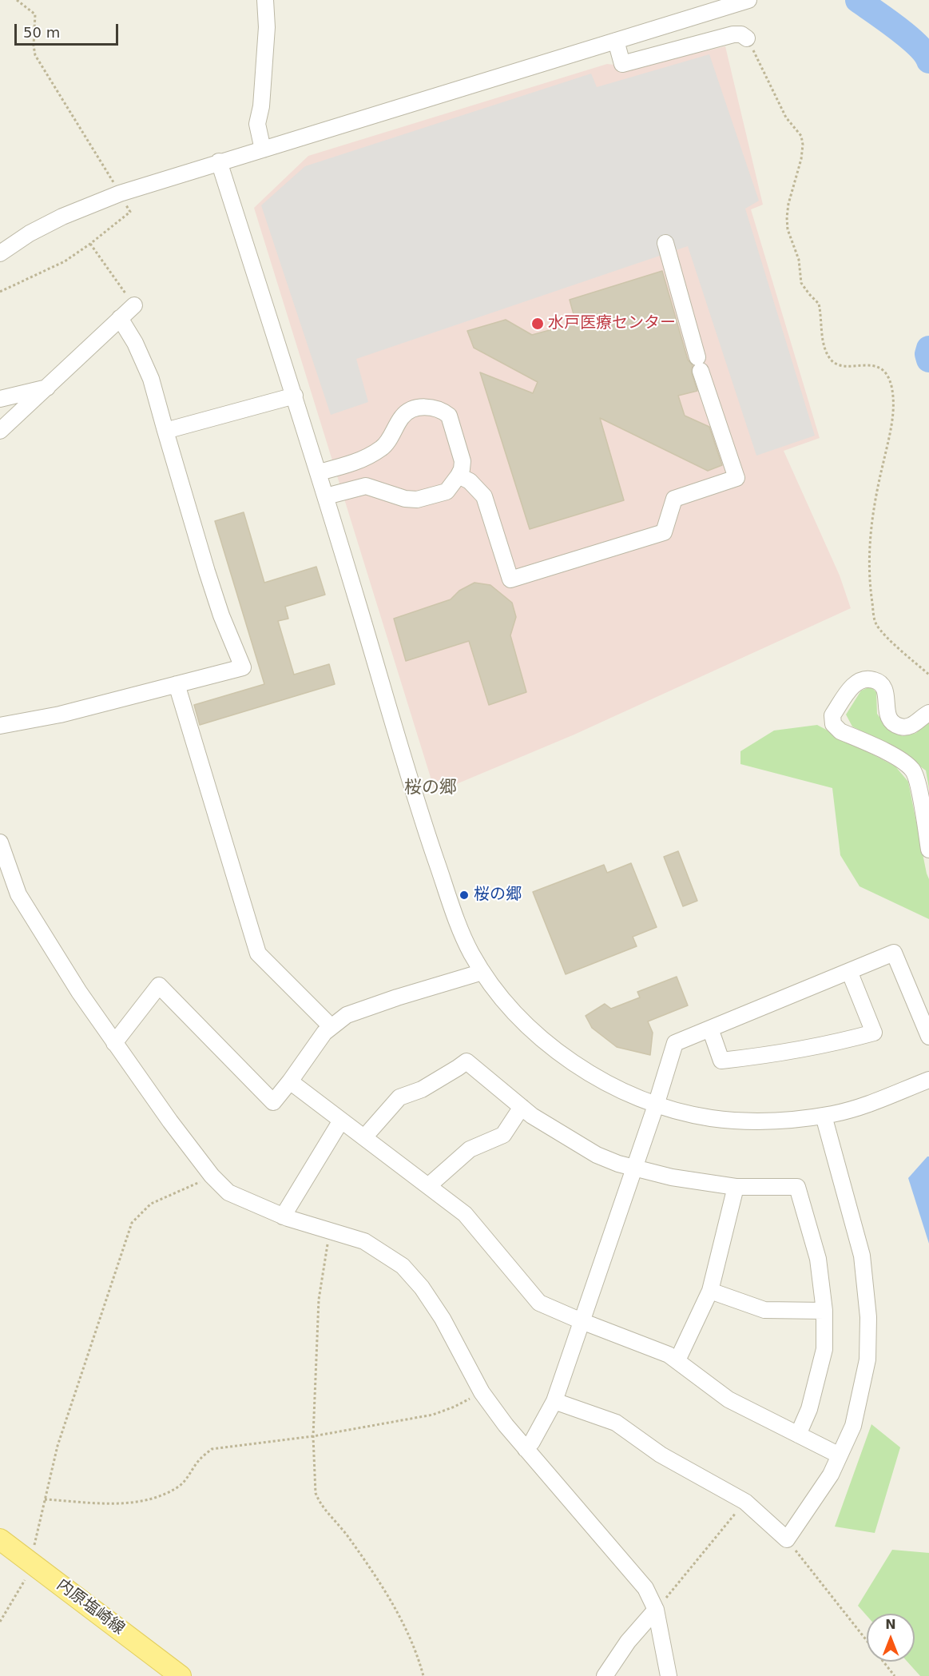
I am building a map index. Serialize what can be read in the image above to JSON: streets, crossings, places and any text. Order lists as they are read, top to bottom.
{
  "streets": {
    "main road": ["内原塩崎線"]
  },
  "districts": ["桜の郷"],
  "places": ["水戸医療センター", "桜の郷"],
  "scale_bar": "50 m",
  "north": "top"
}
